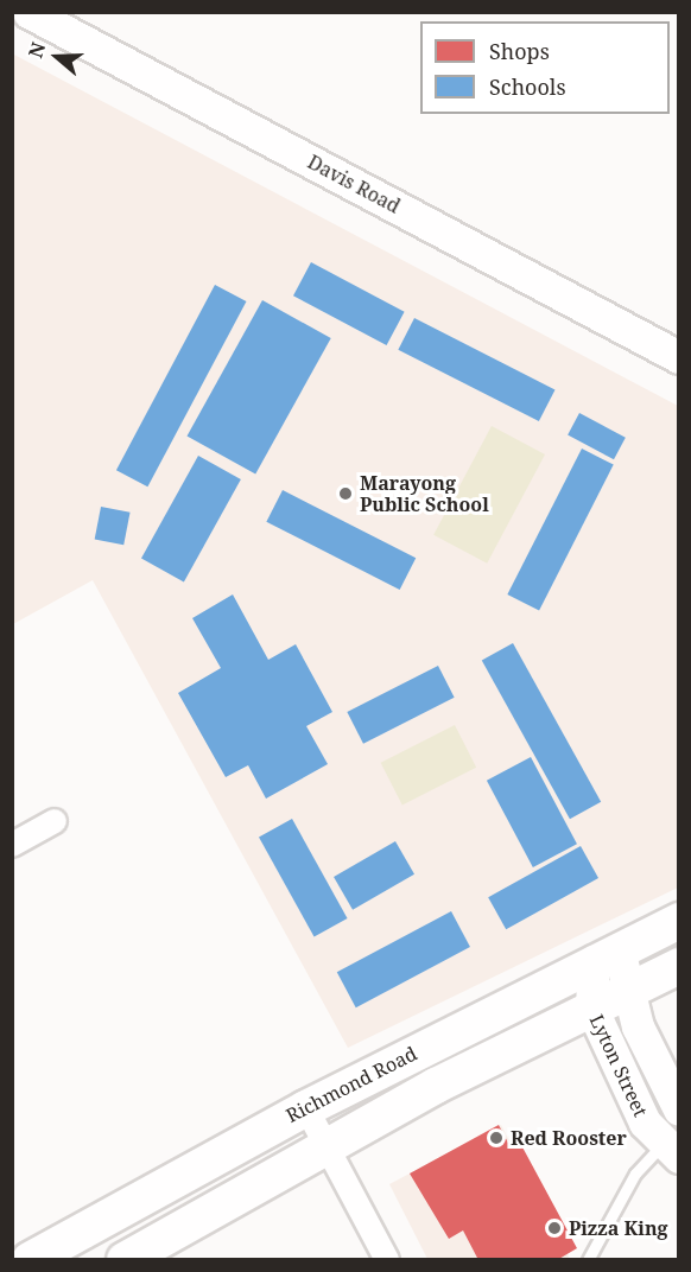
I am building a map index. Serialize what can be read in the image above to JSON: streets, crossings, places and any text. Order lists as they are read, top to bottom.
{
  "streets": {
    "main road": ["Richmond Road"],
    "street": ["Davis Road", "Lyton Street"]
  },
  "crossings": [
    ["Lyton Street", "Richmond Road"]
  ],
  "places": ["Marayong Public School", "Red Rooster", "Pizza King"],
  "legend": ["Shops", "Schools"],
  "north": "left"
}
